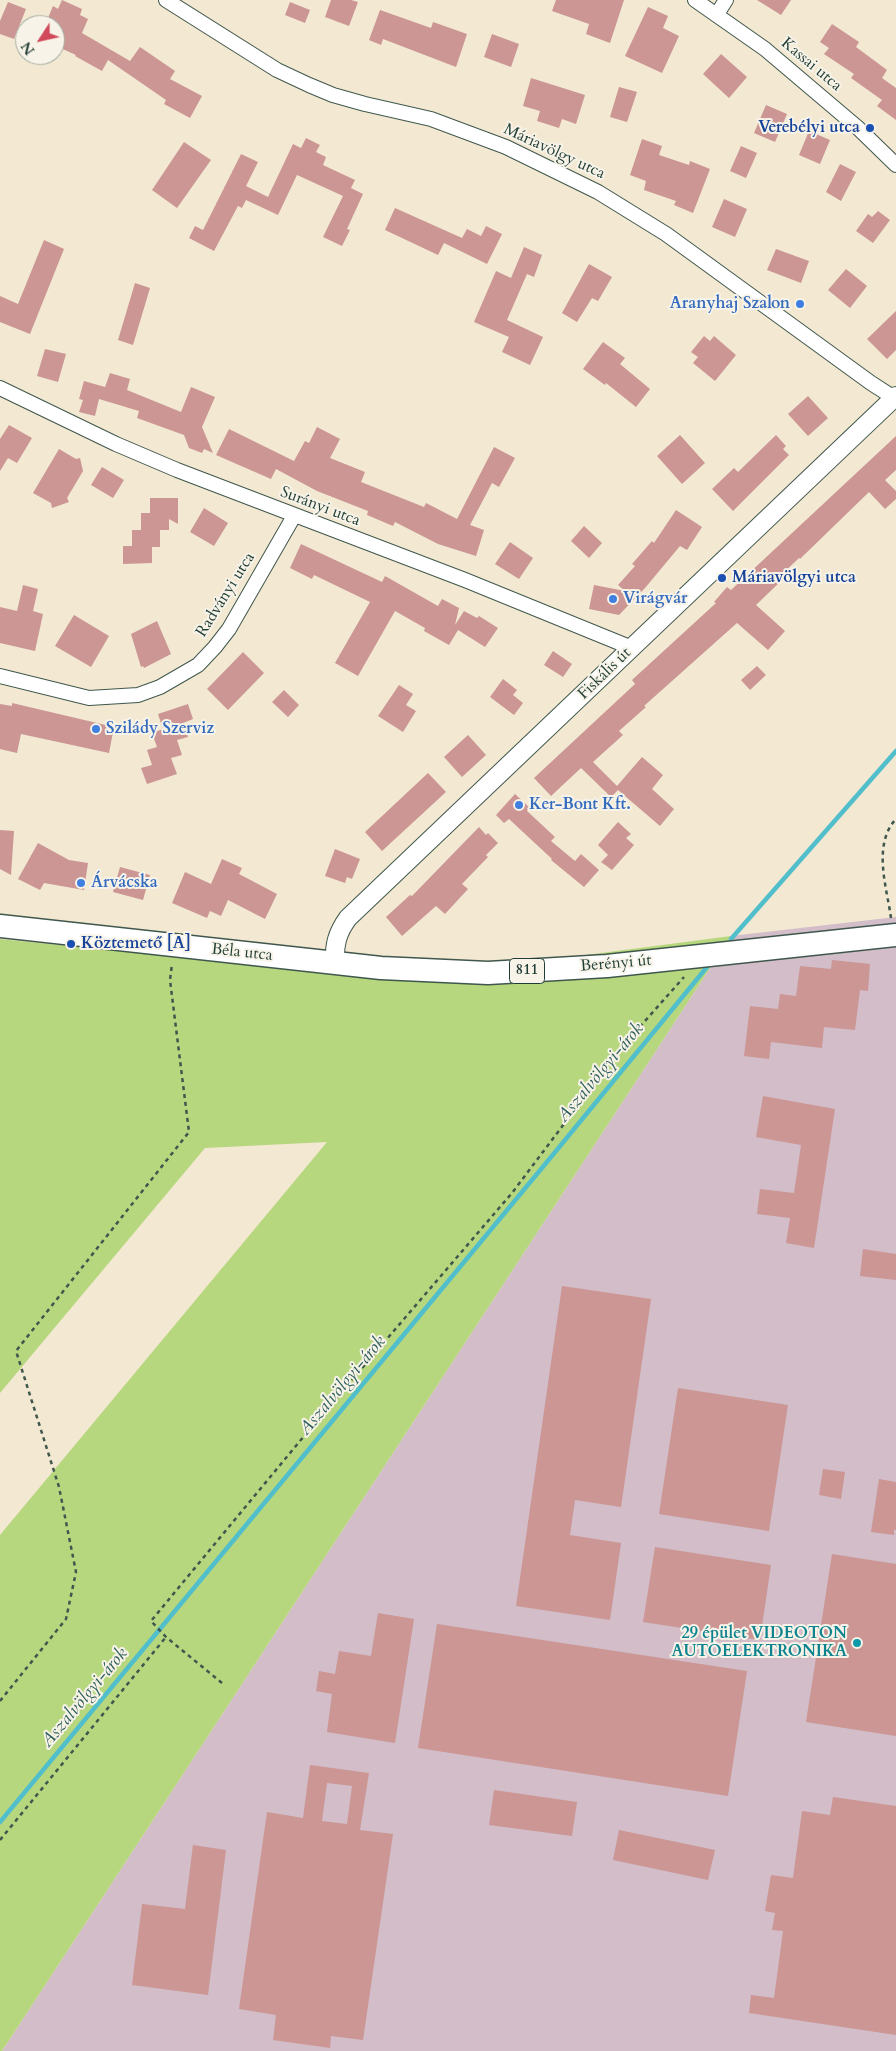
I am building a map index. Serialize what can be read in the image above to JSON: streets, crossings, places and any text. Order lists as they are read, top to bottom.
{
  "streets": {
    "main road": ["Béla utca", "Berényi út", "811"],
    "street": [
      "Kassai utca",
      "Máriavölgy utca",
      "Surányi utca",
      "Radványi utca",
      "Fiskális út"
    ]
  },
  "crossings": [
    ["Máriavölgy utca", "Fiskális út"],
    ["Surányi utca", "Radványi utca"],
    ["Surányi utca", "Fiskális út"],
    ["Fiskális út", "Béla utca"],
    ["Fiskális út", "Berényi út"],
    ["Béla utca", "Berényi út"]
  ],
  "water": ["Aszalvölgyi-árok"],
  "places": [
    "Verebélyi utca",
    "Aranyhaj Szalon",
    "Máriavölgyi utca",
    "Virágvár",
    "Szilády Szerviz",
    "Ker-Bont Kft.",
    "Árvácska",
    "Köztemető [A]",
    "29 épület VIDEOTON AUTOELEKTRONIKA"
  ],
  "north": "bottom left"
}
